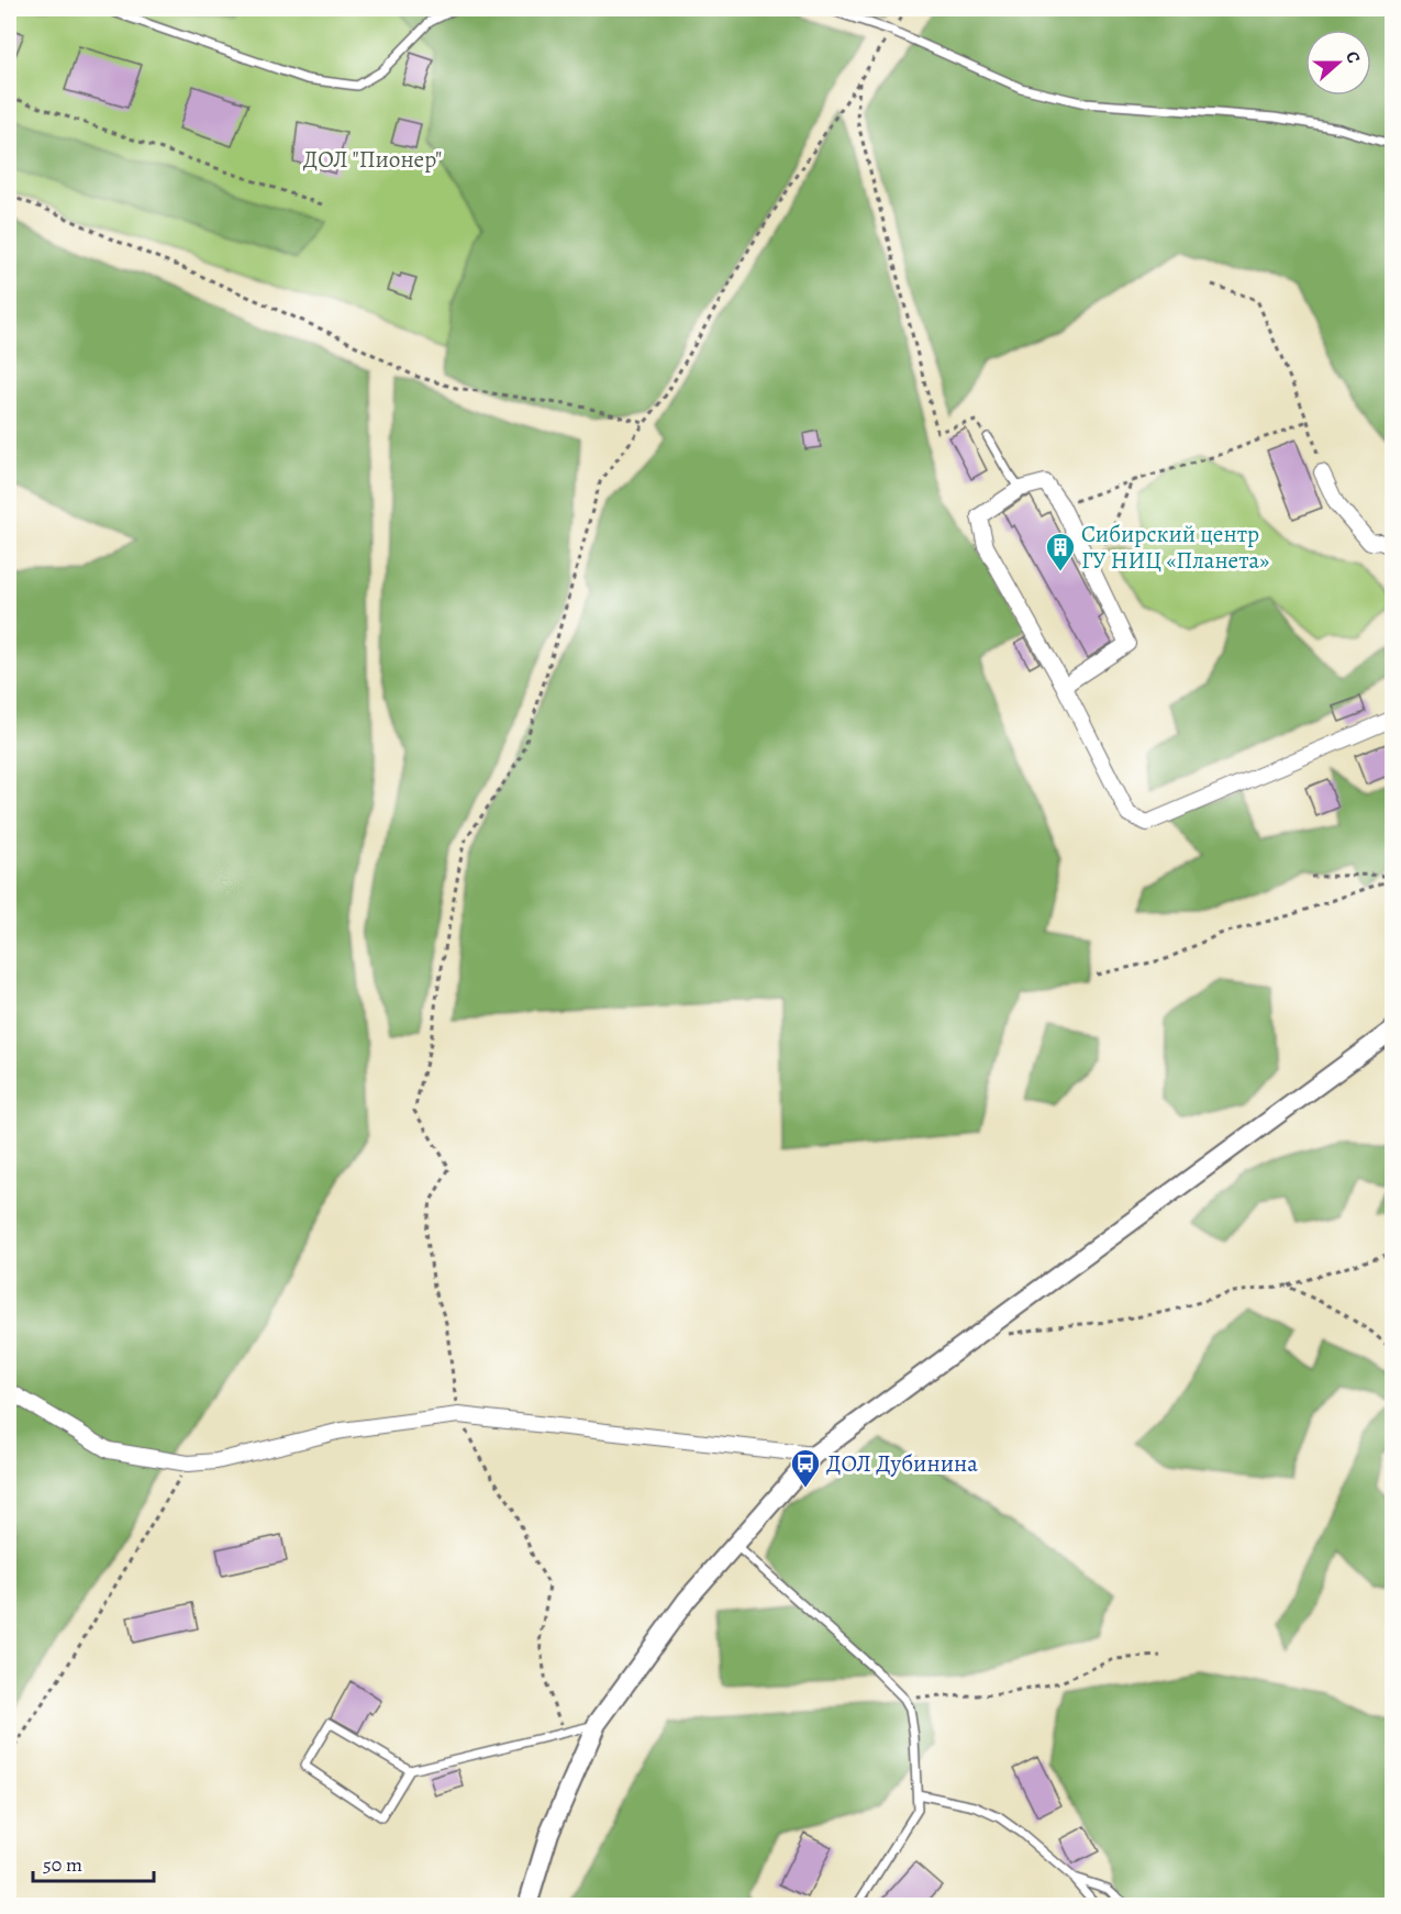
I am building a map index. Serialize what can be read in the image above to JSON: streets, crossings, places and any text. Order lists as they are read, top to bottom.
{
  "parks": ["ДОЛ \"Пионер\""],
  "places": {
    "building": ["Сибирский центр ГУ НИЦ «Планета»"],
    "bus stop": ["ДОЛ Дубинина"]
  },
  "scale_bar": "50 m",
  "north": "right"
}
